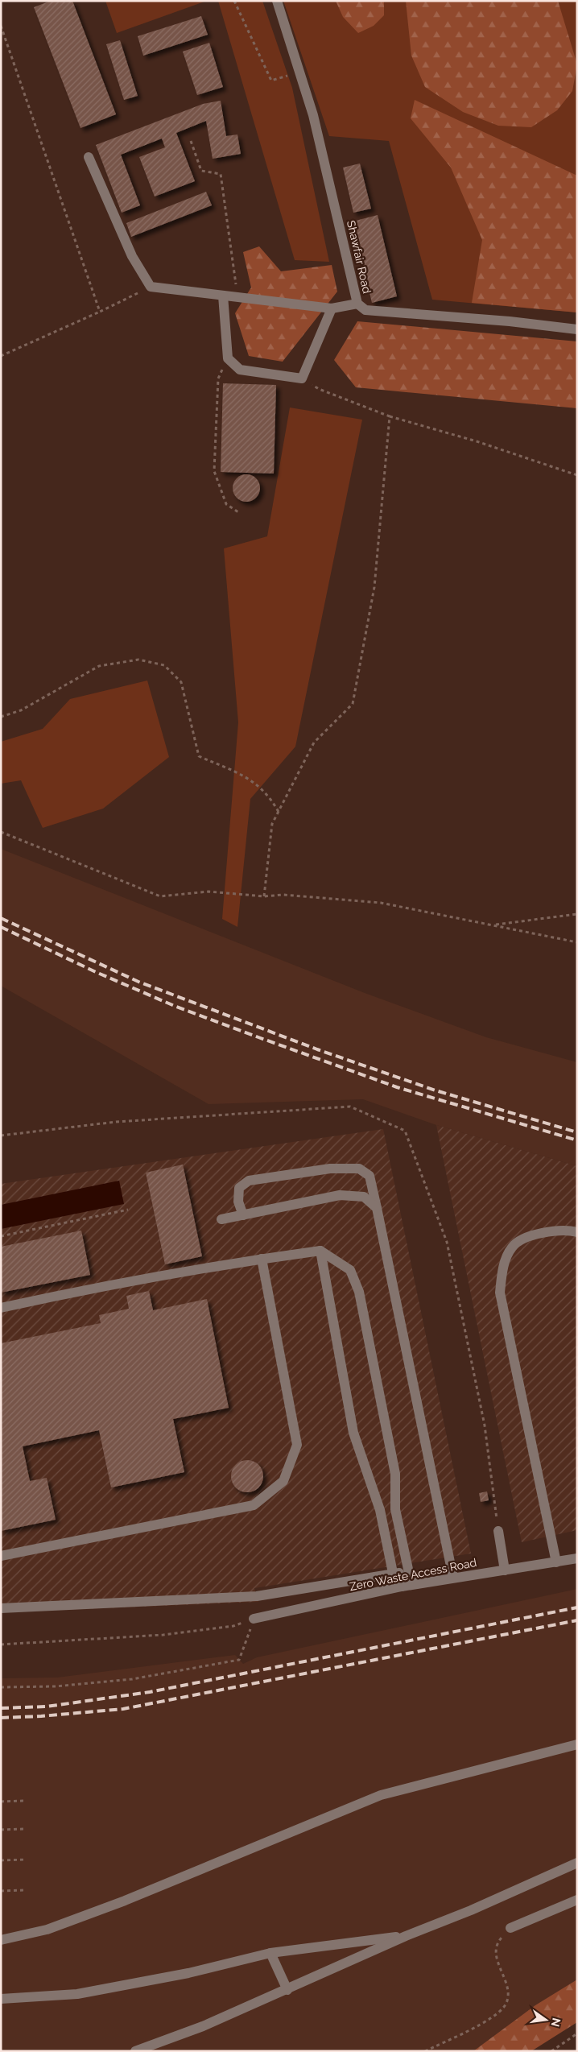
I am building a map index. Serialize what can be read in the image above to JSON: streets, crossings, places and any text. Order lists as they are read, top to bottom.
{
  "streets": {
    "street": ["Shawfair Road", "Zero Waste Access Road"]
  },
  "north": "right"
}
